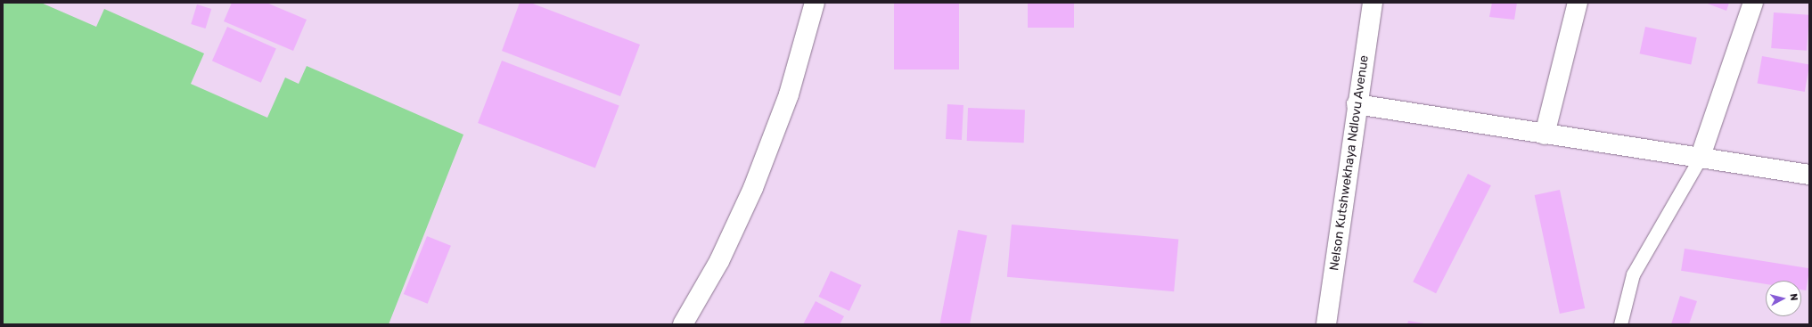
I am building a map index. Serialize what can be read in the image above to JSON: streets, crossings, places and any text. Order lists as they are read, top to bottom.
{
  "streets": {
    "street": ["Nelson Kutshwekhaya Ndlovu Avenue"]
  },
  "north": "right"
}
